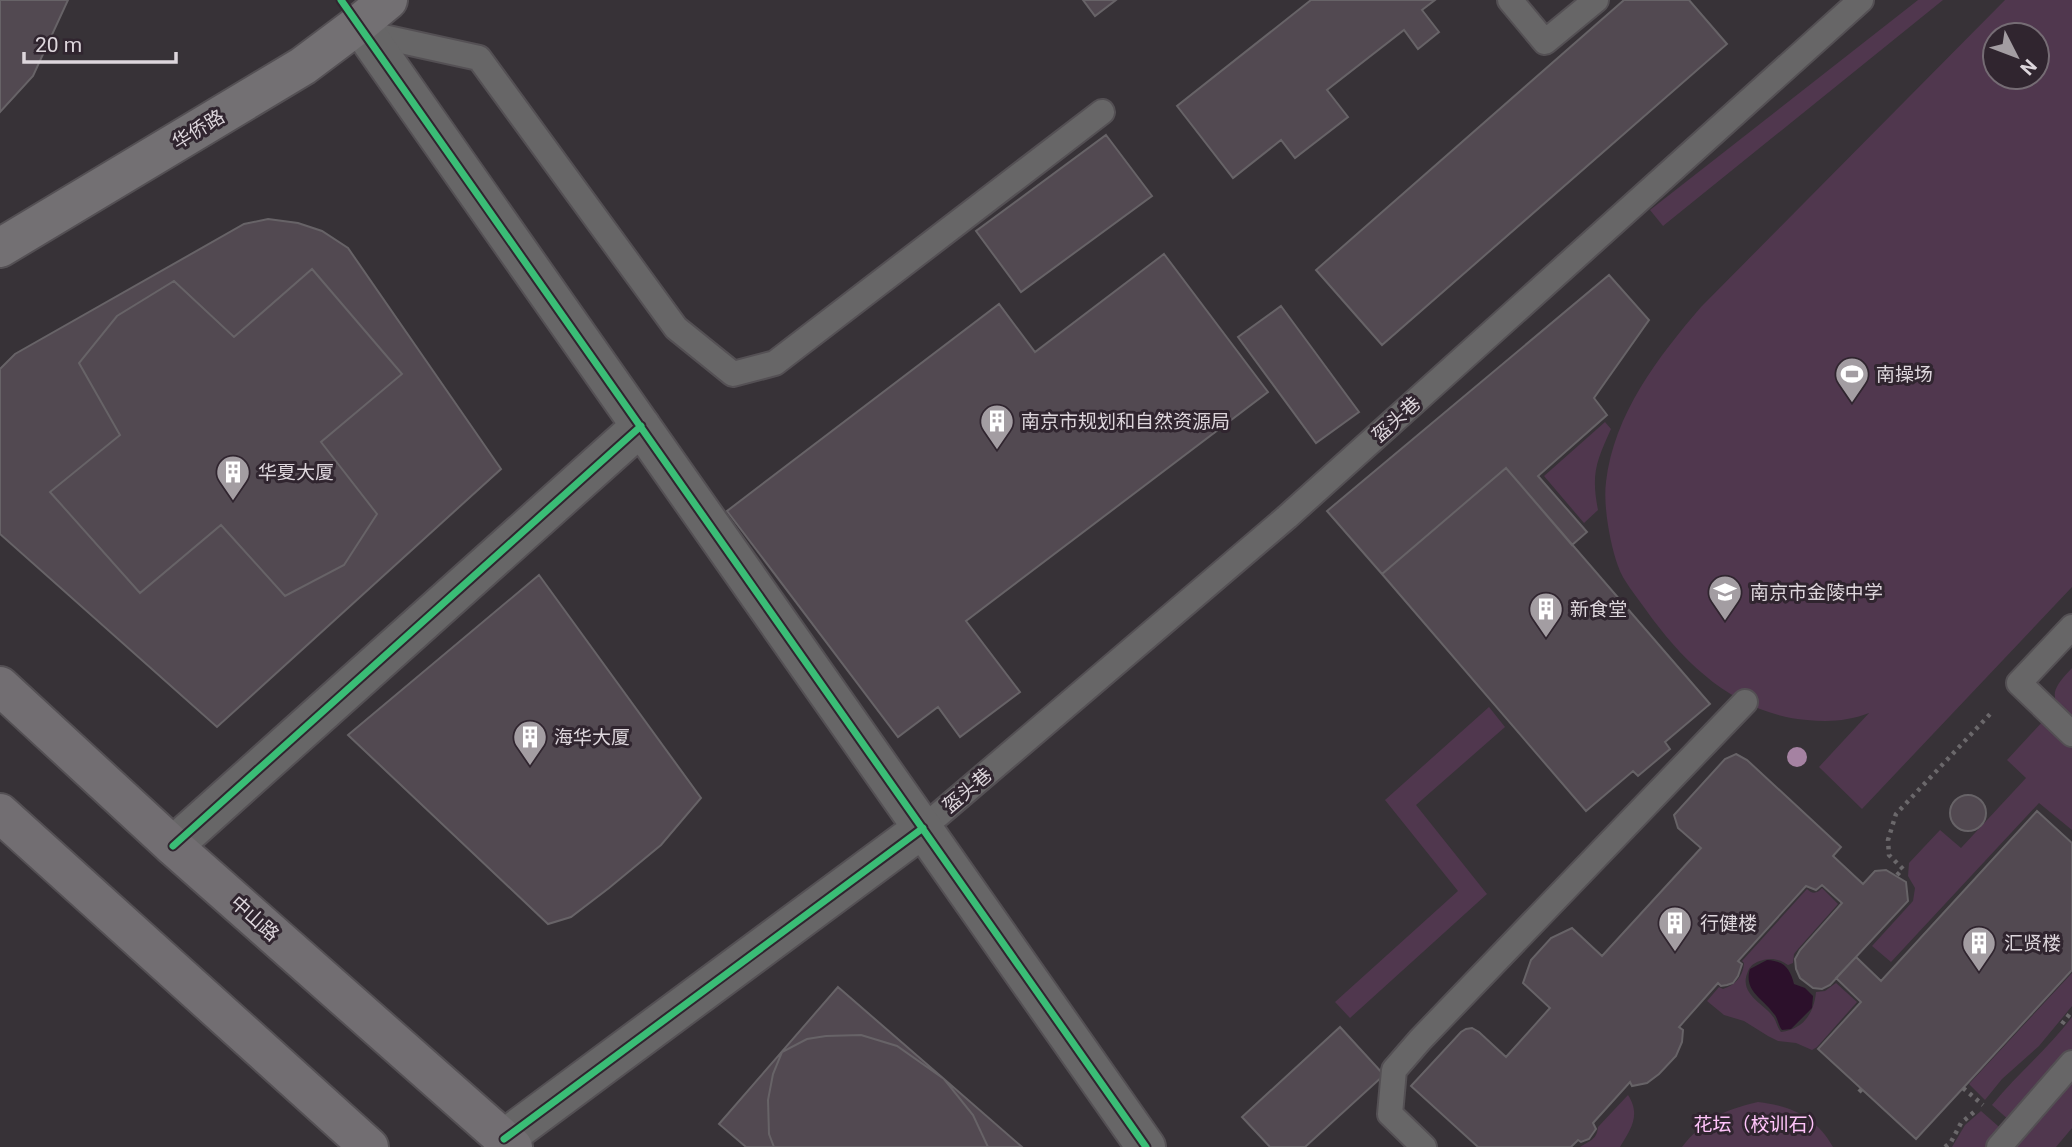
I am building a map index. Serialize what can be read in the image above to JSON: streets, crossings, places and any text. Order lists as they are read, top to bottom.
{
  "streets": {
    "main road": ["华侨路", "中山路"],
    "lane": ["盔头巷"]
  },
  "parks": ["花坛（校训石）"],
  "places": {
    "sports": ["南操场"],
    "building": [
      "南京市规划和自然资源局",
      "华夏大厦",
      "新食堂",
      "海华大厦",
      "行健楼",
      "汇贤楼"
    ],
    "school or university": ["南京市金陵中学"]
  },
  "scale_bar": "20 m",
  "north": "bottom right"
}
